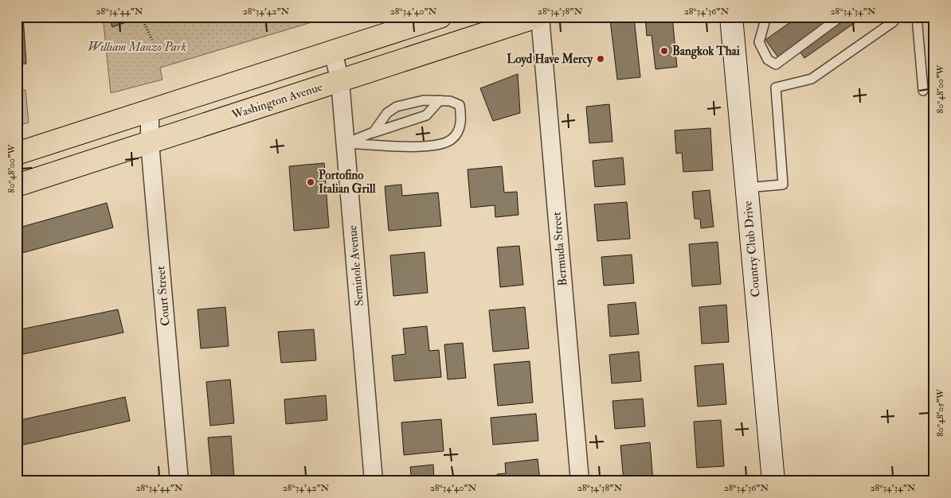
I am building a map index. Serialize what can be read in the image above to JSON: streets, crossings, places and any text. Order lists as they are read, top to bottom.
{
  "streets": {
    "main road": ["Washington Avenue"],
    "street": [
      "Bermuda Street",
      "Country Club Drive",
      "Seminole Avenue",
      "Court Street"
    ]
  },
  "crossings": [
    ["Washington Avenue", "Seminole Avenue"],
    ["Washington Avenue", "Court Street"]
  ],
  "parks": ["William Manzo Park"],
  "places": ["Bangkok Thai", "Loyd Have Mercy", "Portofino Italian Grill"],
  "coordinates": [
    "28°34'44\"N",
    "28°34'42\"N",
    "28°34'40\"N",
    "28°34'38\"N",
    "28°34'36\"N",
    "28°34'34\"N",
    "80°48'00\"W",
    "80°48'05\"W"
  ]
}
